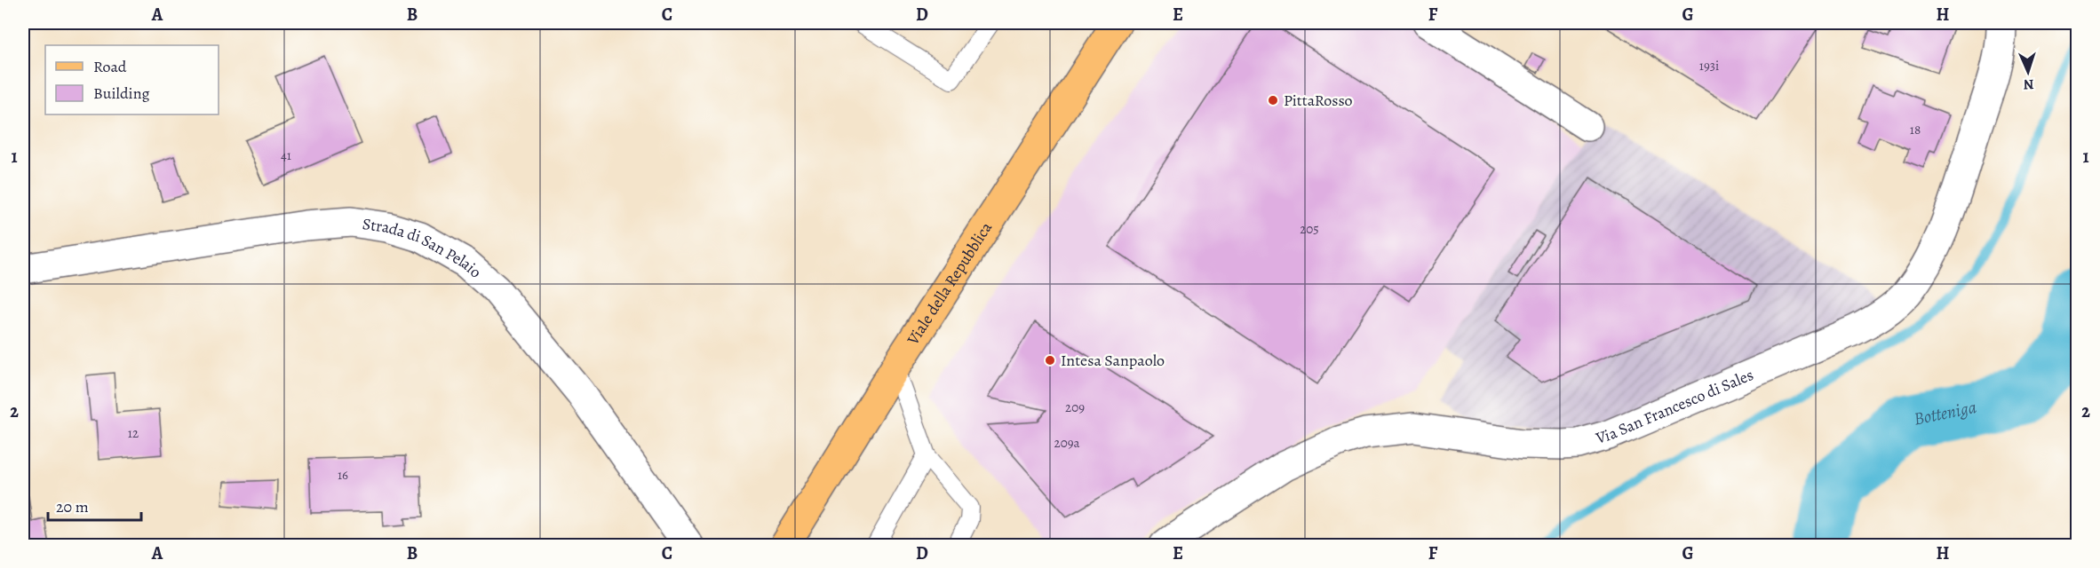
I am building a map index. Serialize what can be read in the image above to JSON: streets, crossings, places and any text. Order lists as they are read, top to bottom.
{
  "streets": {
    "main road": ["Viale della Repubblica"],
    "street": ["Strada di San Pelaio", "Via San Francesco di Sales"]
  },
  "water": ["Botteniga"],
  "places": ["PittaRosso", "Intesa Sanpaolo"],
  "house_numbers": [
    "193i",
    "18",
    "41",
    "205",
    "209",
    "12",
    "209a",
    "16"
  ],
  "legend": ["Road", "Building"],
  "scale_bar": "20 m",
  "north": "bottom",
  "grid": {
    "columns": [
      "A",
      "B",
      "C",
      "D",
      "E",
      "F",
      "G",
      "H"
    ],
    "rows": ["1", "2"]
  }
}
